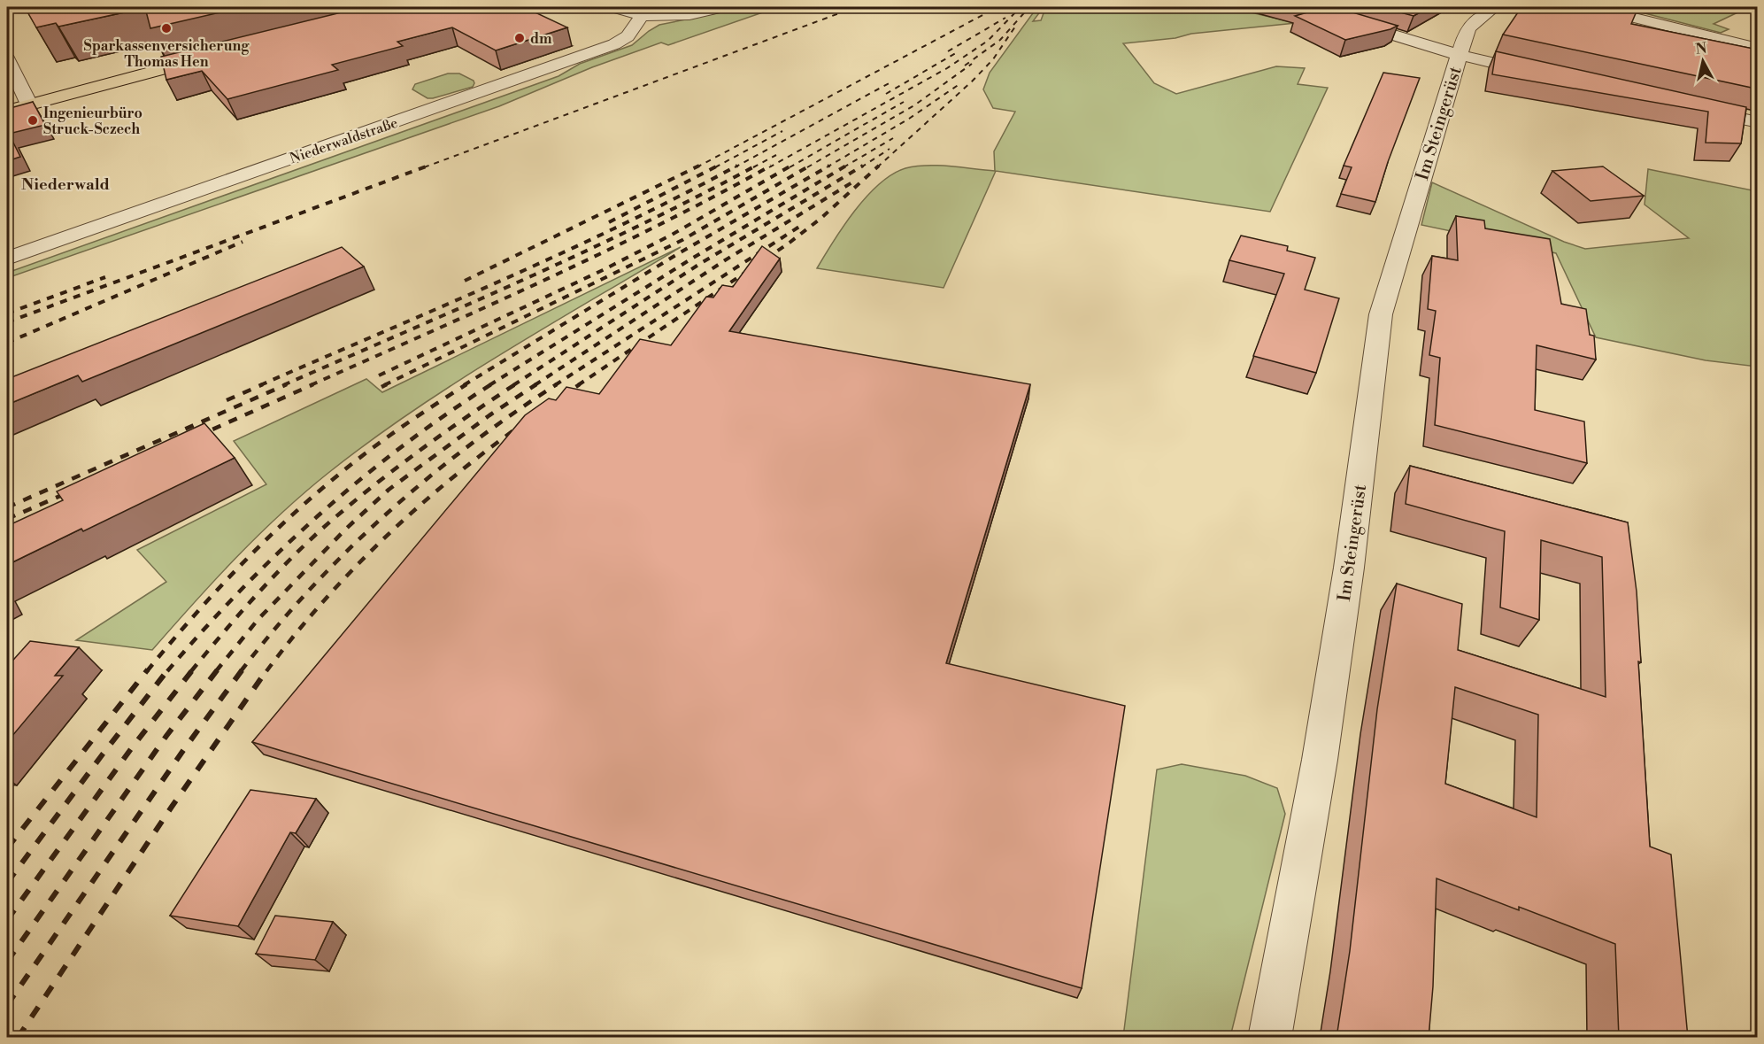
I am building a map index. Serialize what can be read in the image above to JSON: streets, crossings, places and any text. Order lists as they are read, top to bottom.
{
  "streets": {
    "street": ["Im Steingerüst", "Niederwaldstraße"]
  },
  "districts": ["Niederwald"],
  "places": ["Sparkassenversicherung Thomas Hen", "dm", "Ingenieurbüro Struck-Sczech"],
  "north": "top"
}
